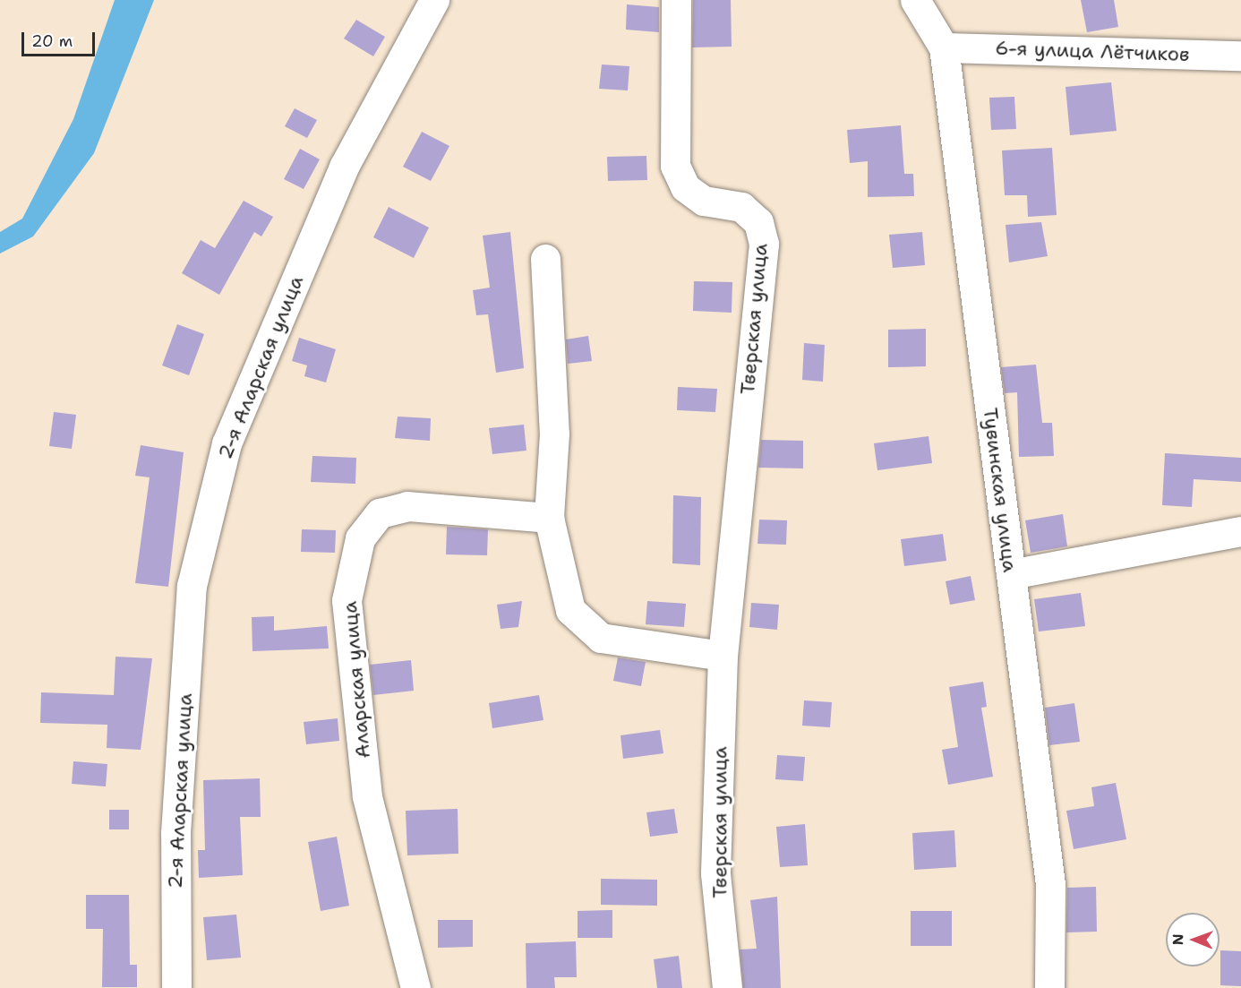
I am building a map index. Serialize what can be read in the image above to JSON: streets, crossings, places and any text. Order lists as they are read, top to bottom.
{
  "streets": {
    "street": [
      "6-я улица Лётчиков",
      "Тверская улица",
      "2-я Аларская улица",
      "Тувинская улица",
      "Аларская улица"
    ]
  },
  "crossings": [
    ["6-я улица Лётчиков", "Тувинская улица"]
  ],
  "scale_bar": "20 m",
  "north": "left"
}
